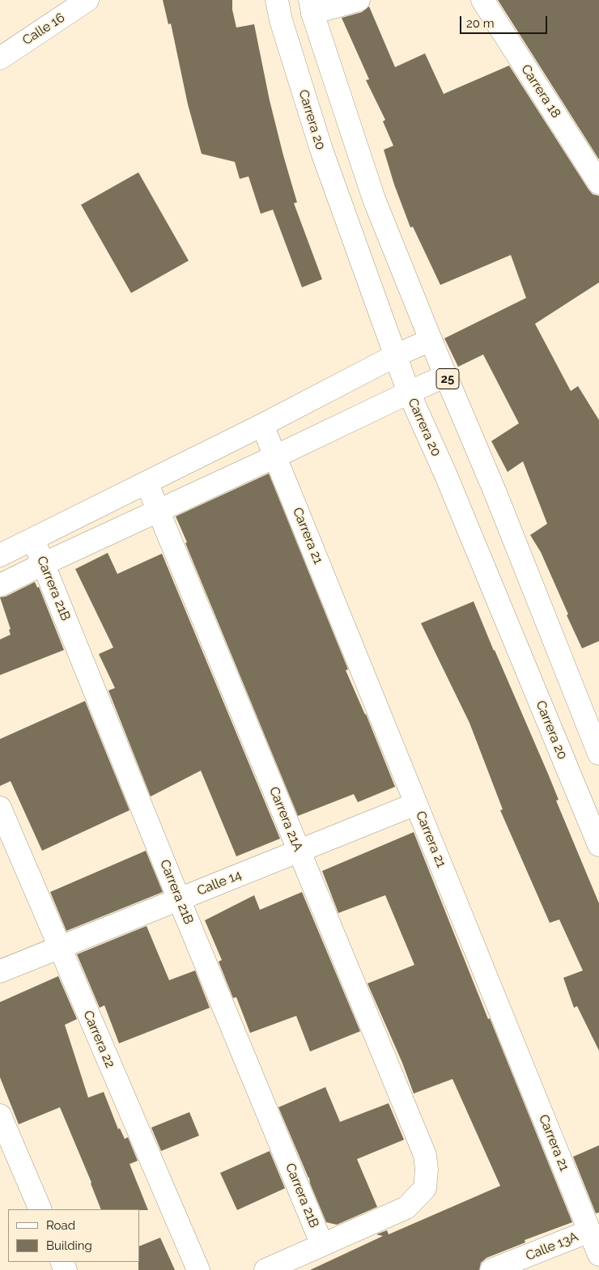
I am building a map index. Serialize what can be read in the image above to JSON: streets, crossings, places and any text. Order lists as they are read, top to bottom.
{
  "streets": {
    "street": [
      "Calle 16",
      "Carrera 18",
      "Carrera 20",
      "25",
      "Carrera 21",
      "Carrera 21B",
      "Carrera 21A",
      "Calle 14",
      "Carrera 22",
      "Calle 13A"
    ]
  },
  "crossings": [
    ["Carrera 21", "Calle 14"],
    ["Carrera 21", "Calle 13A"],
    ["Carrera 21B", "Carrera 21A"],
    ["Carrera 21B", "Calle 14"],
    ["Carrera 21A", "Calle 14"],
    ["Calle 14", "Carrera 22"]
  ],
  "legend": ["Road", "Building"],
  "scale_bar": "20 m"
}
